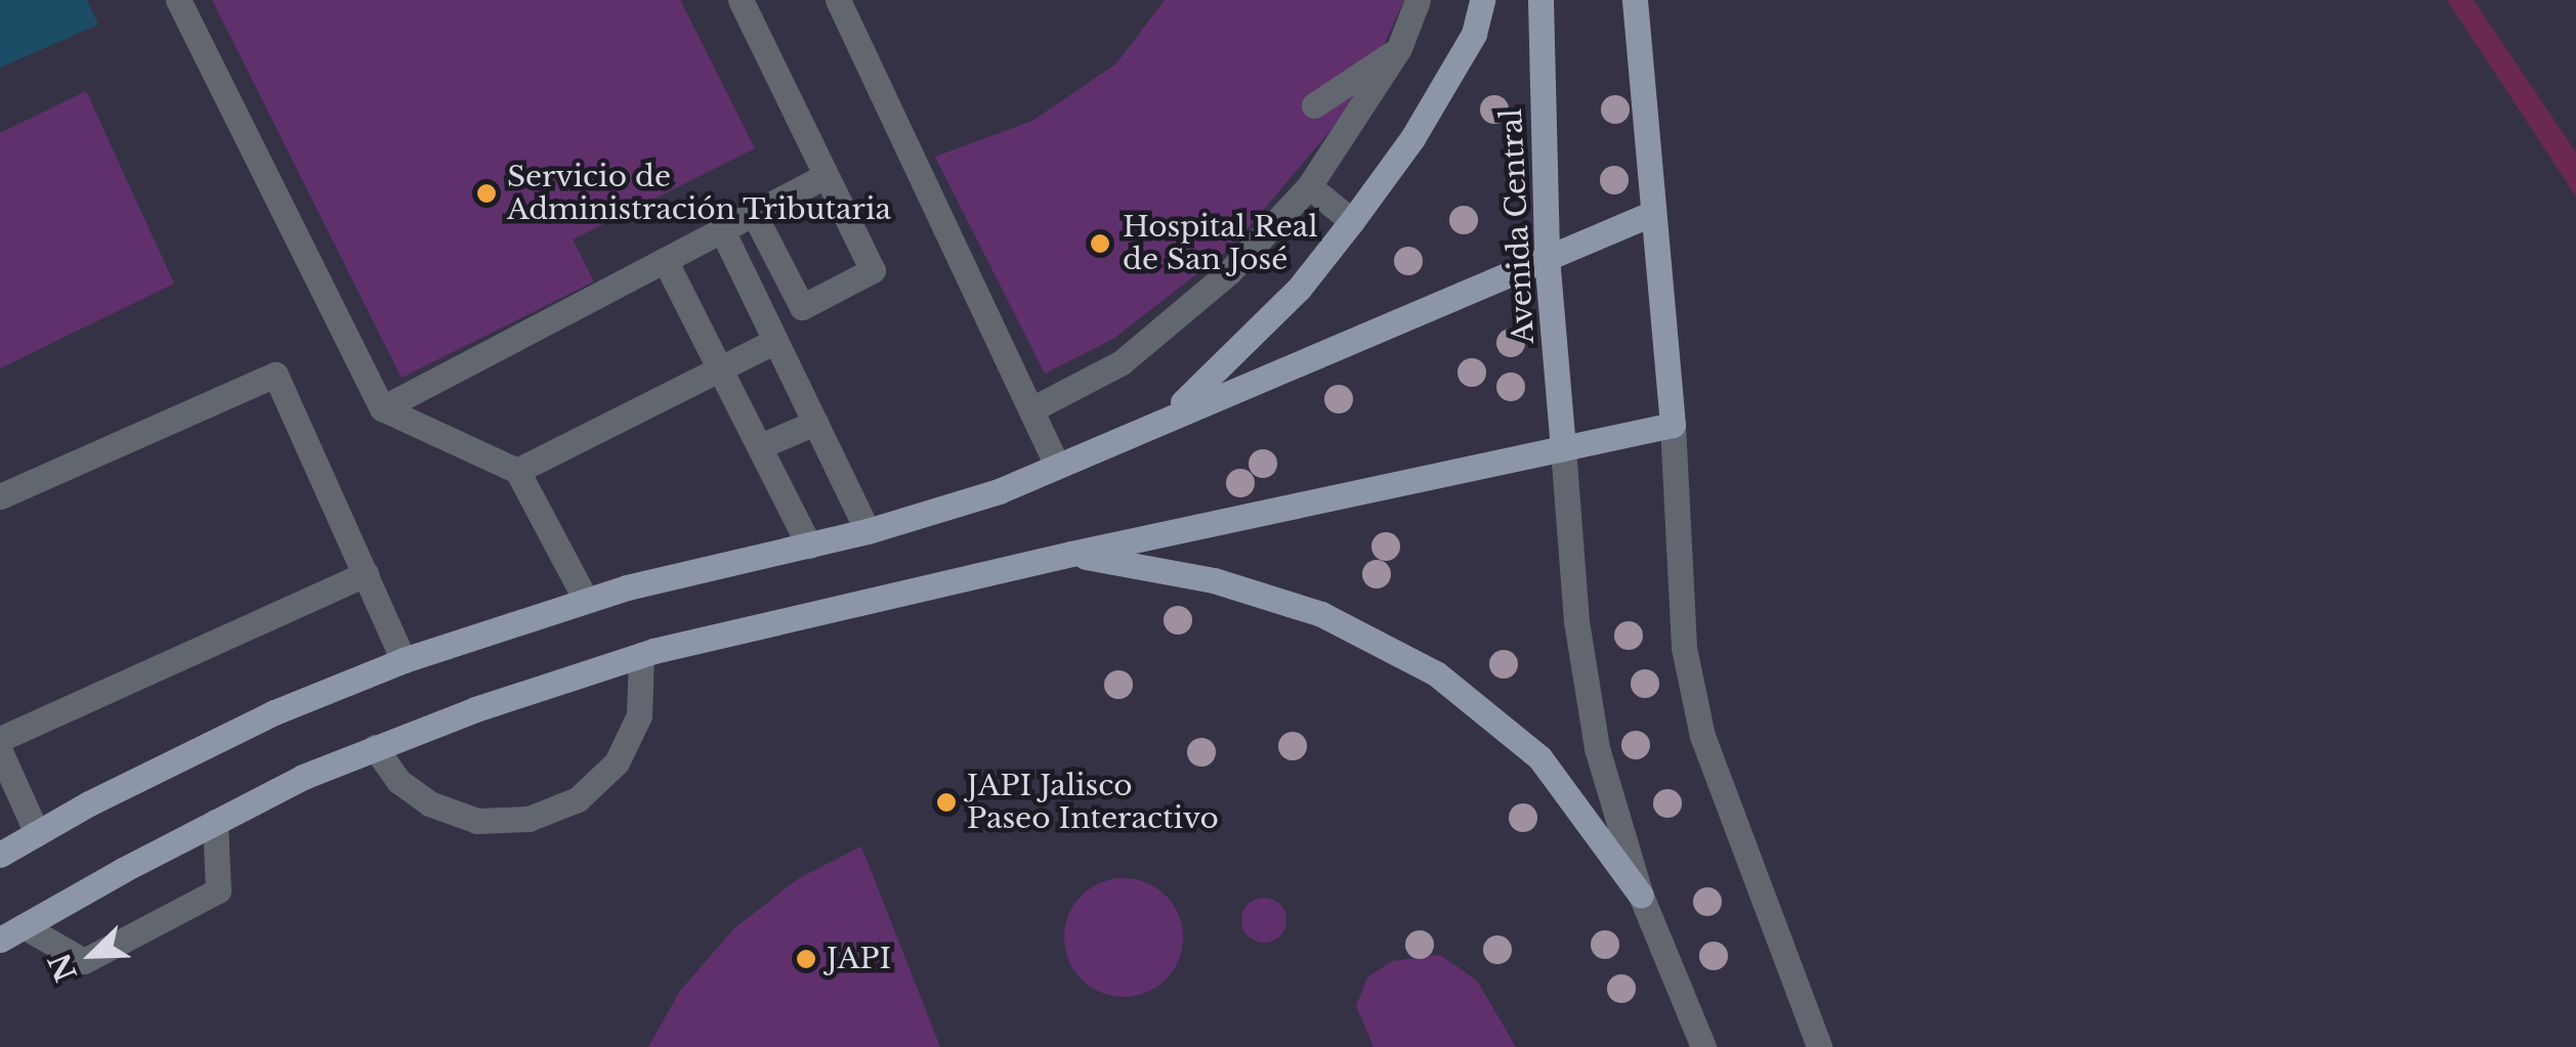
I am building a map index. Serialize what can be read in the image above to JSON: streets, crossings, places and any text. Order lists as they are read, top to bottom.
{
  "streets": {
    "main road": ["Avenida Central"]
  },
  "places": [
    "Servicio de Administración Tributaria",
    "Hospital Real de San José",
    "JAPI Jalisco Paseo Interactivo",
    "JAPI"
  ],
  "north": "bottom left"
}
